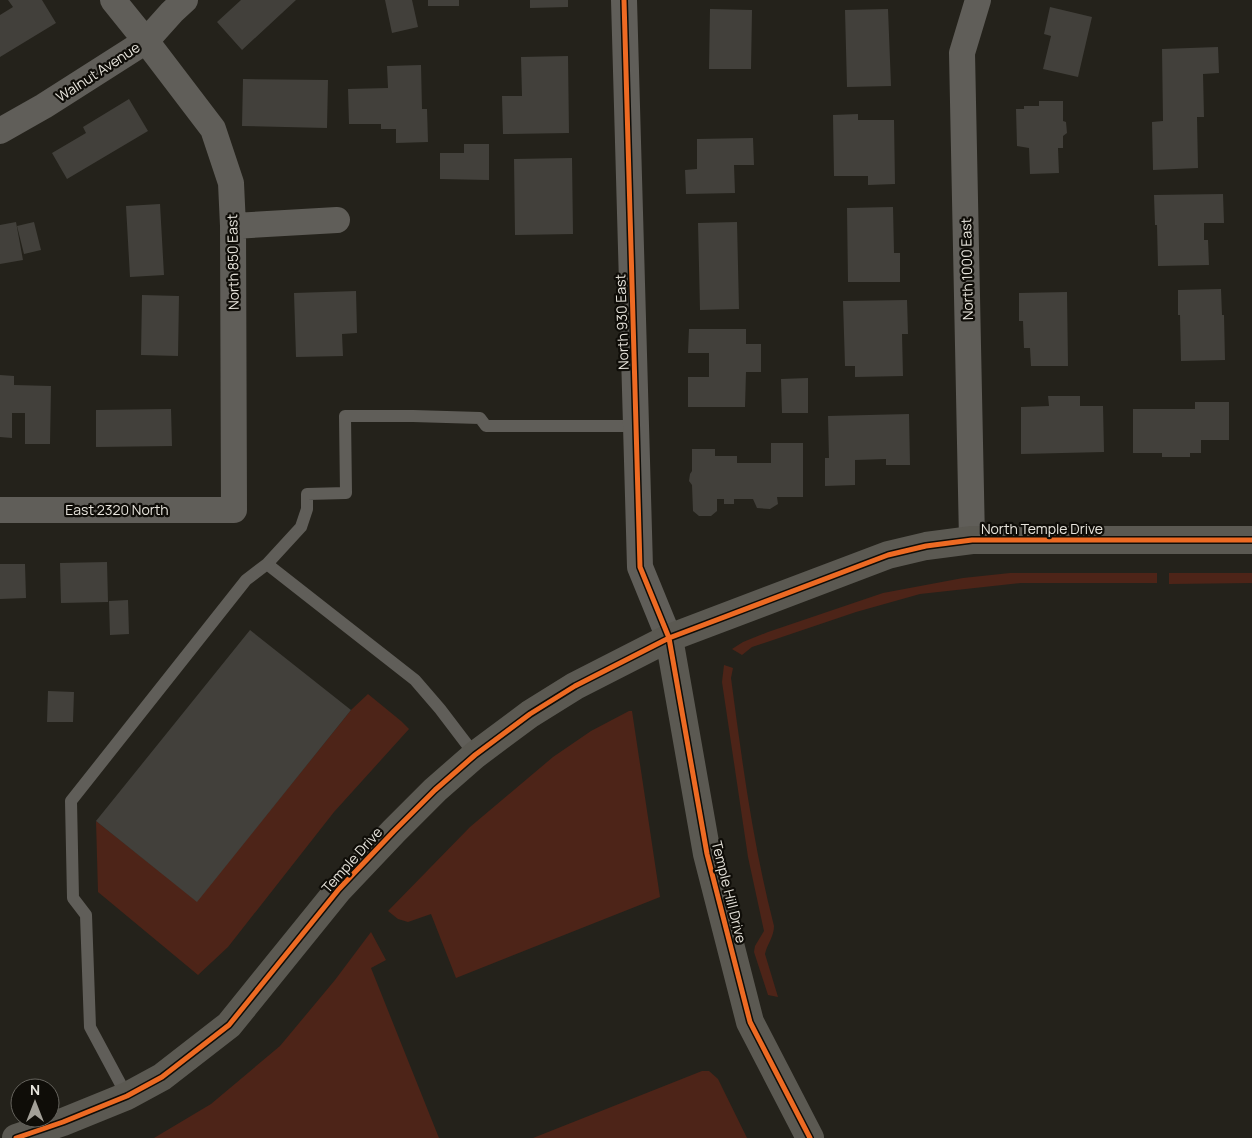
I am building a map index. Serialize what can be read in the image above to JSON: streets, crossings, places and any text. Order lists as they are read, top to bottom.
{
  "streets": {
    "street": [
      "Walnut Avenue",
      "North 850 East",
      "North 1000 East",
      "North 930 East",
      "East 2320 North",
      "North Temple Drive",
      "Temple Drive",
      "Temple Hill Drive"
    ]
  },
  "crossings": [
    ["Walnut Avenue", "North 850 East"],
    ["North 850 East", "East 2320 North"],
    ["North 1000 East", "North Temple Drive"],
    ["North 930 East", "North Temple Drive"],
    ["North 930 East", "Temple Drive"],
    ["North 930 East", "Temple Hill Drive"],
    ["North Temple Drive", "Temple Drive"],
    ["North Temple Drive", "Temple Hill Drive"],
    ["Temple Drive", "Temple Hill Drive"]
  ],
  "north": "top"
}
